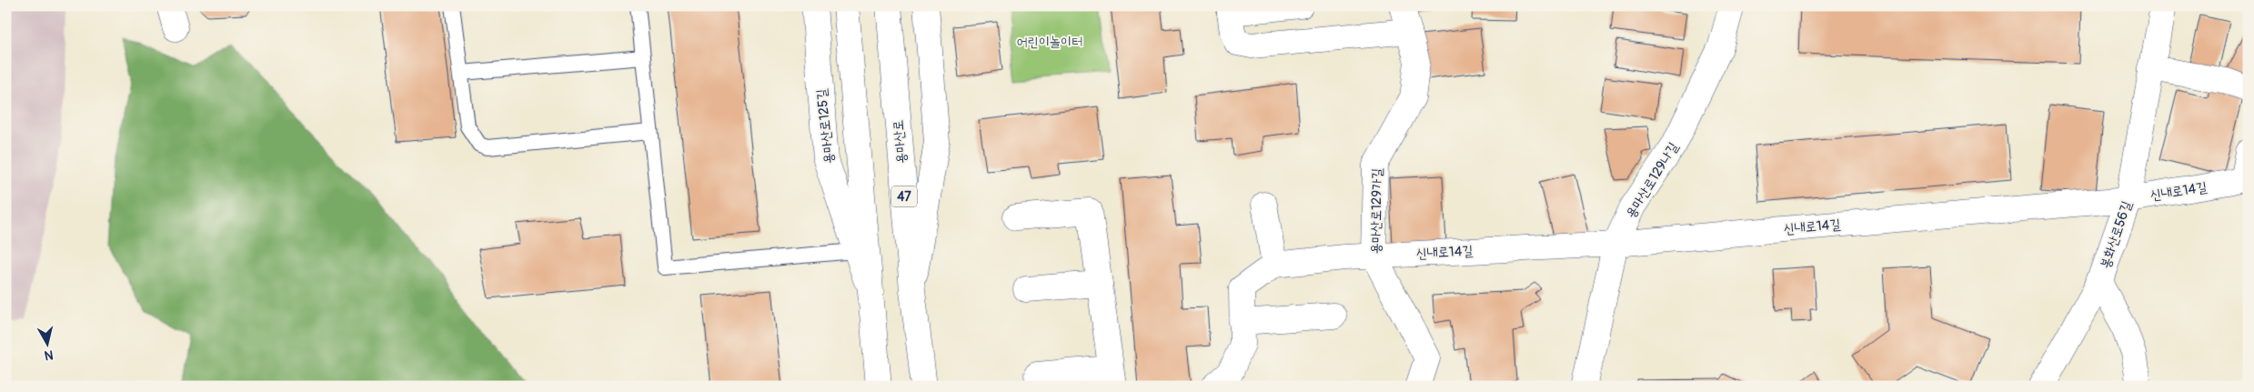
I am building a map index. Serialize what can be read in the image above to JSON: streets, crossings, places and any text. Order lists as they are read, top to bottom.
{
  "streets": {
    "street": [
      "용마산로125길",
      "용마산로",
      "용마산로129나길",
      "신내로14길",
      "47",
      "용마산로129가길",
      "봉화산로56길"
    ]
  },
  "crossings": [
    ["용마산로129나길", "신내로14길"],
    ["신내로14길", "용마산로129가길"],
    ["신내로14길", "봉화산로56길"]
  ],
  "parks": ["어린이놀이터"],
  "north": "bottom"
}
